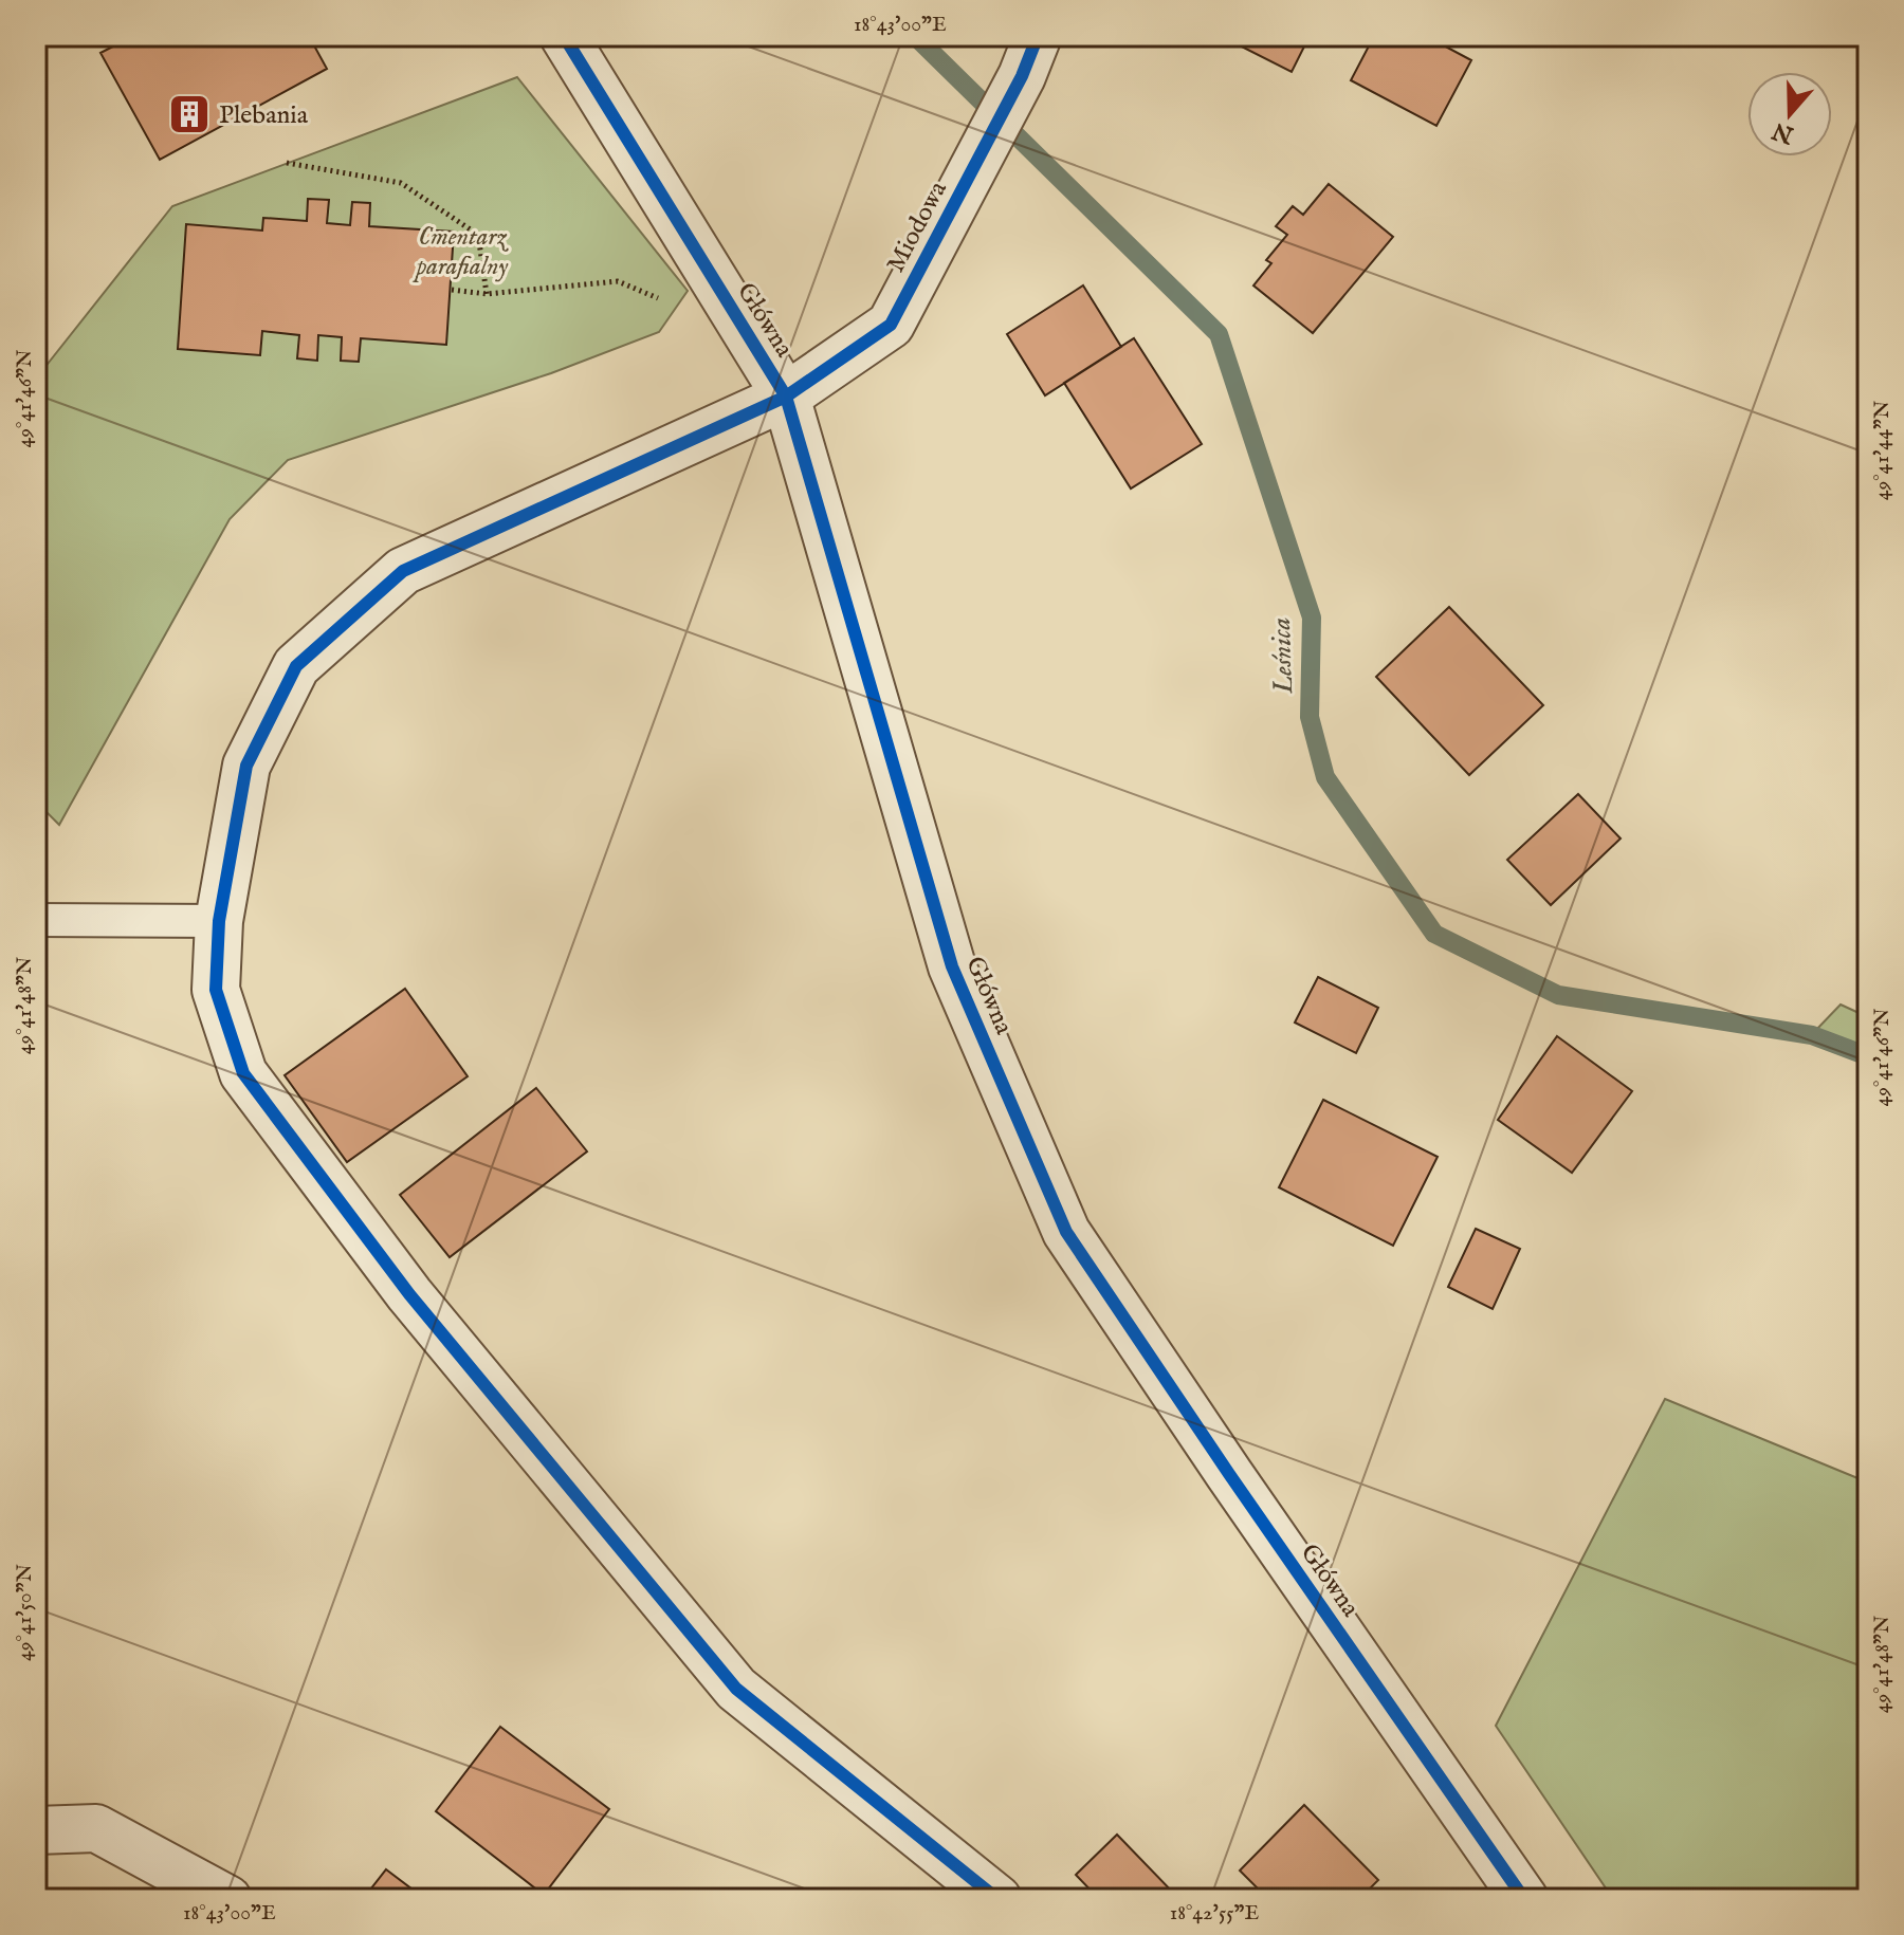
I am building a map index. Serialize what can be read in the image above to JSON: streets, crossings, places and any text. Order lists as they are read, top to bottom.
{
  "streets": {
    "street": ["Miodowa", "Główna"]
  },
  "crossings": [
    ["Miodowa", "Główna"]
  ],
  "water": ["Leśnica"],
  "parks": ["Cmentarz parafialny"],
  "places": {
    "building": ["Plebania"]
  },
  "north": "bottom",
  "coordinates": [
    "18°43'00\"E",
    "49°41'46\"N",
    "49°41'44\"N",
    "49°41'48\"N",
    "49°41'50\"N",
    "18°42'55\"E"
  ]
}
